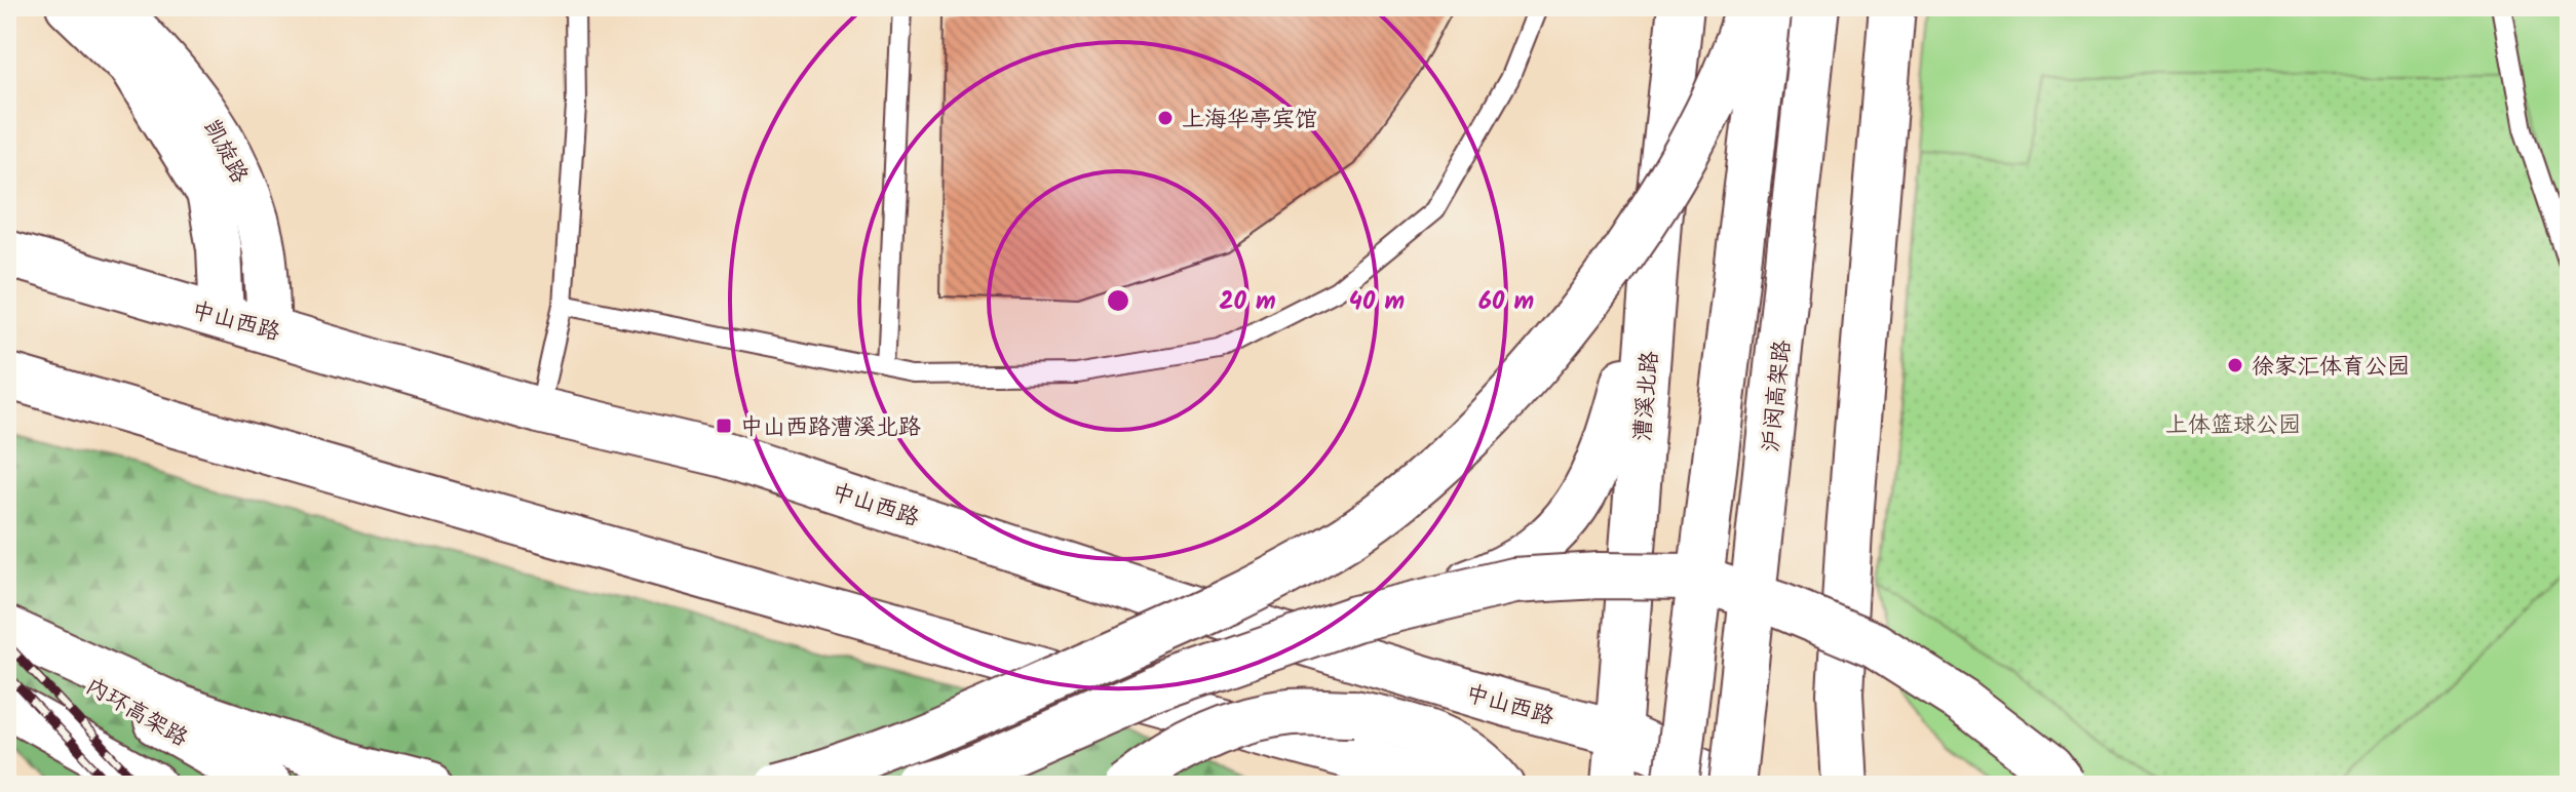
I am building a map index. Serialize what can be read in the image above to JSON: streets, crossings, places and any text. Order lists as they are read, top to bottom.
{
  "streets": {
    "main road": [
      "中山西路",
      "漕溪北路",
      "沪闵高架路",
      "内环高架路"
    ],
    "street": ["凯旋路"]
  },
  "crossings": [
    ["凯旋路", "中山西路"],
    ["中山西路", "漕溪北路"],
    ["中山西路", "沪闵高架路"]
  ],
  "parks": ["上体篮球公园"],
  "places": {
    "other": ["上海华亭宾馆", "徐家汇体育公园"],
    "transit": ["中山西路漕溪北路"]
  },
  "rings": ["20 m", "40 m", "60 m"]
}
